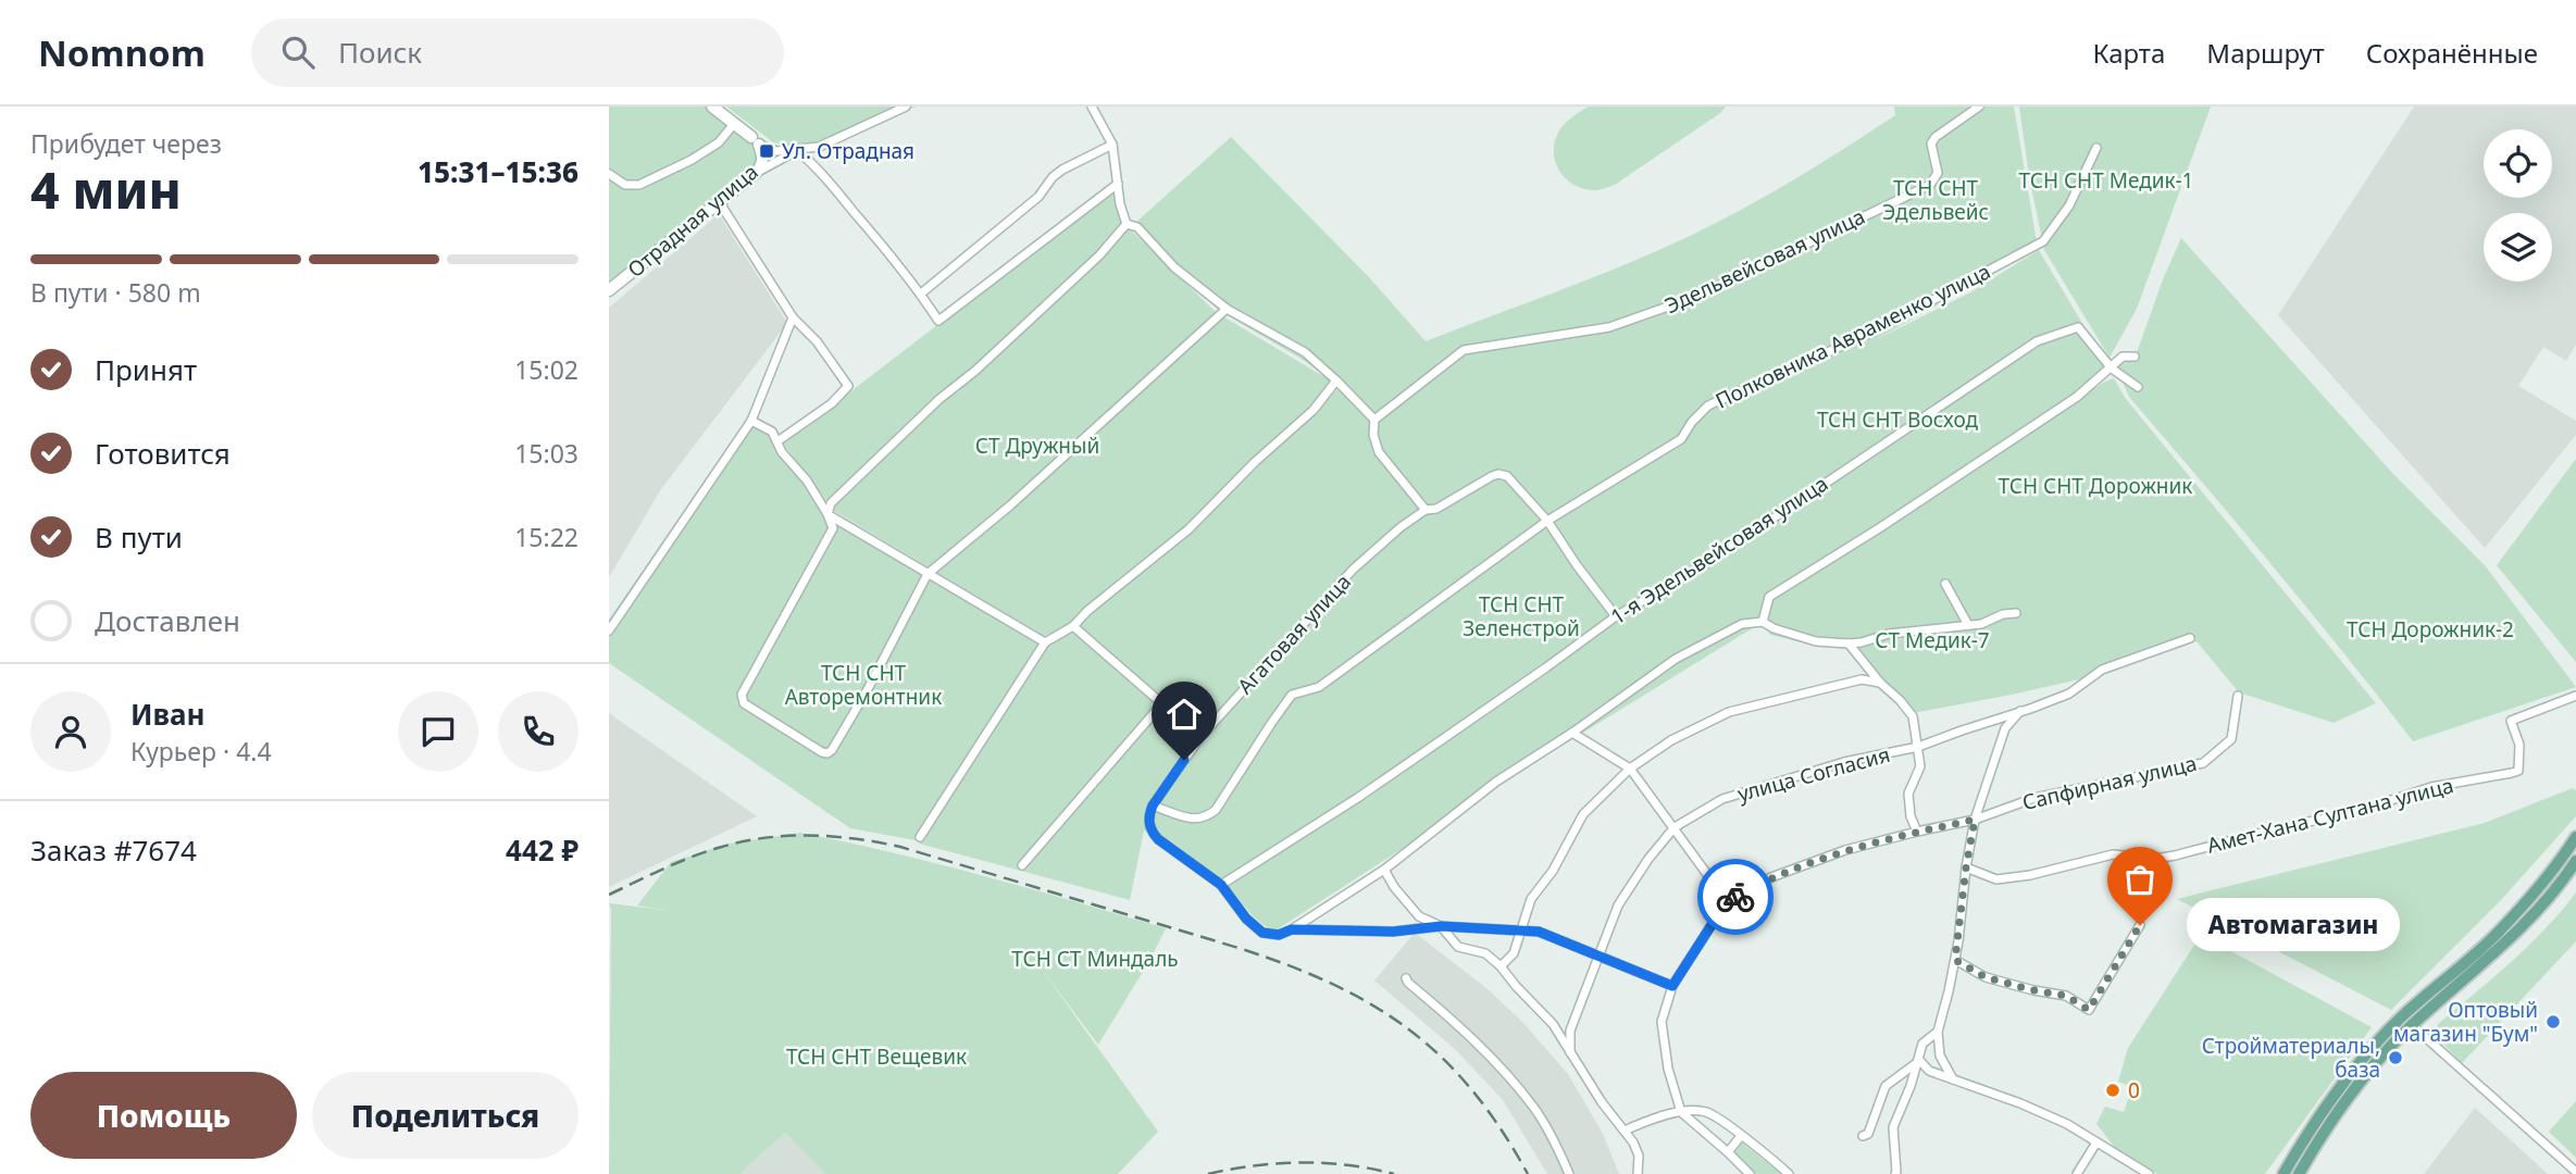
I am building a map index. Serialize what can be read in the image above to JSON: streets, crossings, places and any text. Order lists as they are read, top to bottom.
{
  "streets": {
    "main road": ["Отрадная улица"],
    "street": [
      "Эдельвейсовая улица",
      "Полковника Авраменко улица",
      "1-я Эдельвейсовая улица",
      "Агатовая улица",
      "улица Согласия",
      "Сапфирная улица",
      "Амет-Хана Султана улица"
    ]
  },
  "crossings": [
    ["Полковника Авраменко улица", "Агатовая улица"],
    ["1-я Эдельвейсовая улица", "Агатовая улица"]
  ],
  "parks": [
    "ТСН СНТ Медик-1",
    "ТСН СНТ Эдельвейс",
    "ТСН СНТ Восход",
    "СТ Дружный",
    "ТСН СНТ Дорожник",
    "ТСН СНТ Зеленстрой",
    "ТСН Дорожник-2",
    "СТ Медик-7",
    "ТСН СНТ Авторемонтник",
    "ТСН СТ Миндаль",
    "ТСН СНТ Вещевик"
  ],
  "places": {
    "transit": ["Ул. Отрадная"],
    "other": [
      "Автомагазин",
      "Оптовый магазин \"Бум\"",
      "Стройматериалы, база",
      "0"
    ]
  },
  "page": {
    "header": "Nomnom",
    "search": "Поиск",
    "nav": ["Карта", "Маршрут", "Сохранённые"],
    "heading": ["4 мин", "Прибудет через", "15:31–15:36"],
    "panel": [
      "Иван",
      "Курьер · 4.4",
      "Заказ #7674",
      "442 ₽"
    ],
    "bar": "В пути · 580 m",
    "list": [
      ["Принят", "15:02"],
      ["Готовится", "15:03"],
      ["В пути", "15:22"],
      "Доставлен"
    ],
    "bubble": "Автомагазин",
    "buttons": ["Помощь", "Поделиться"]
  }
}
